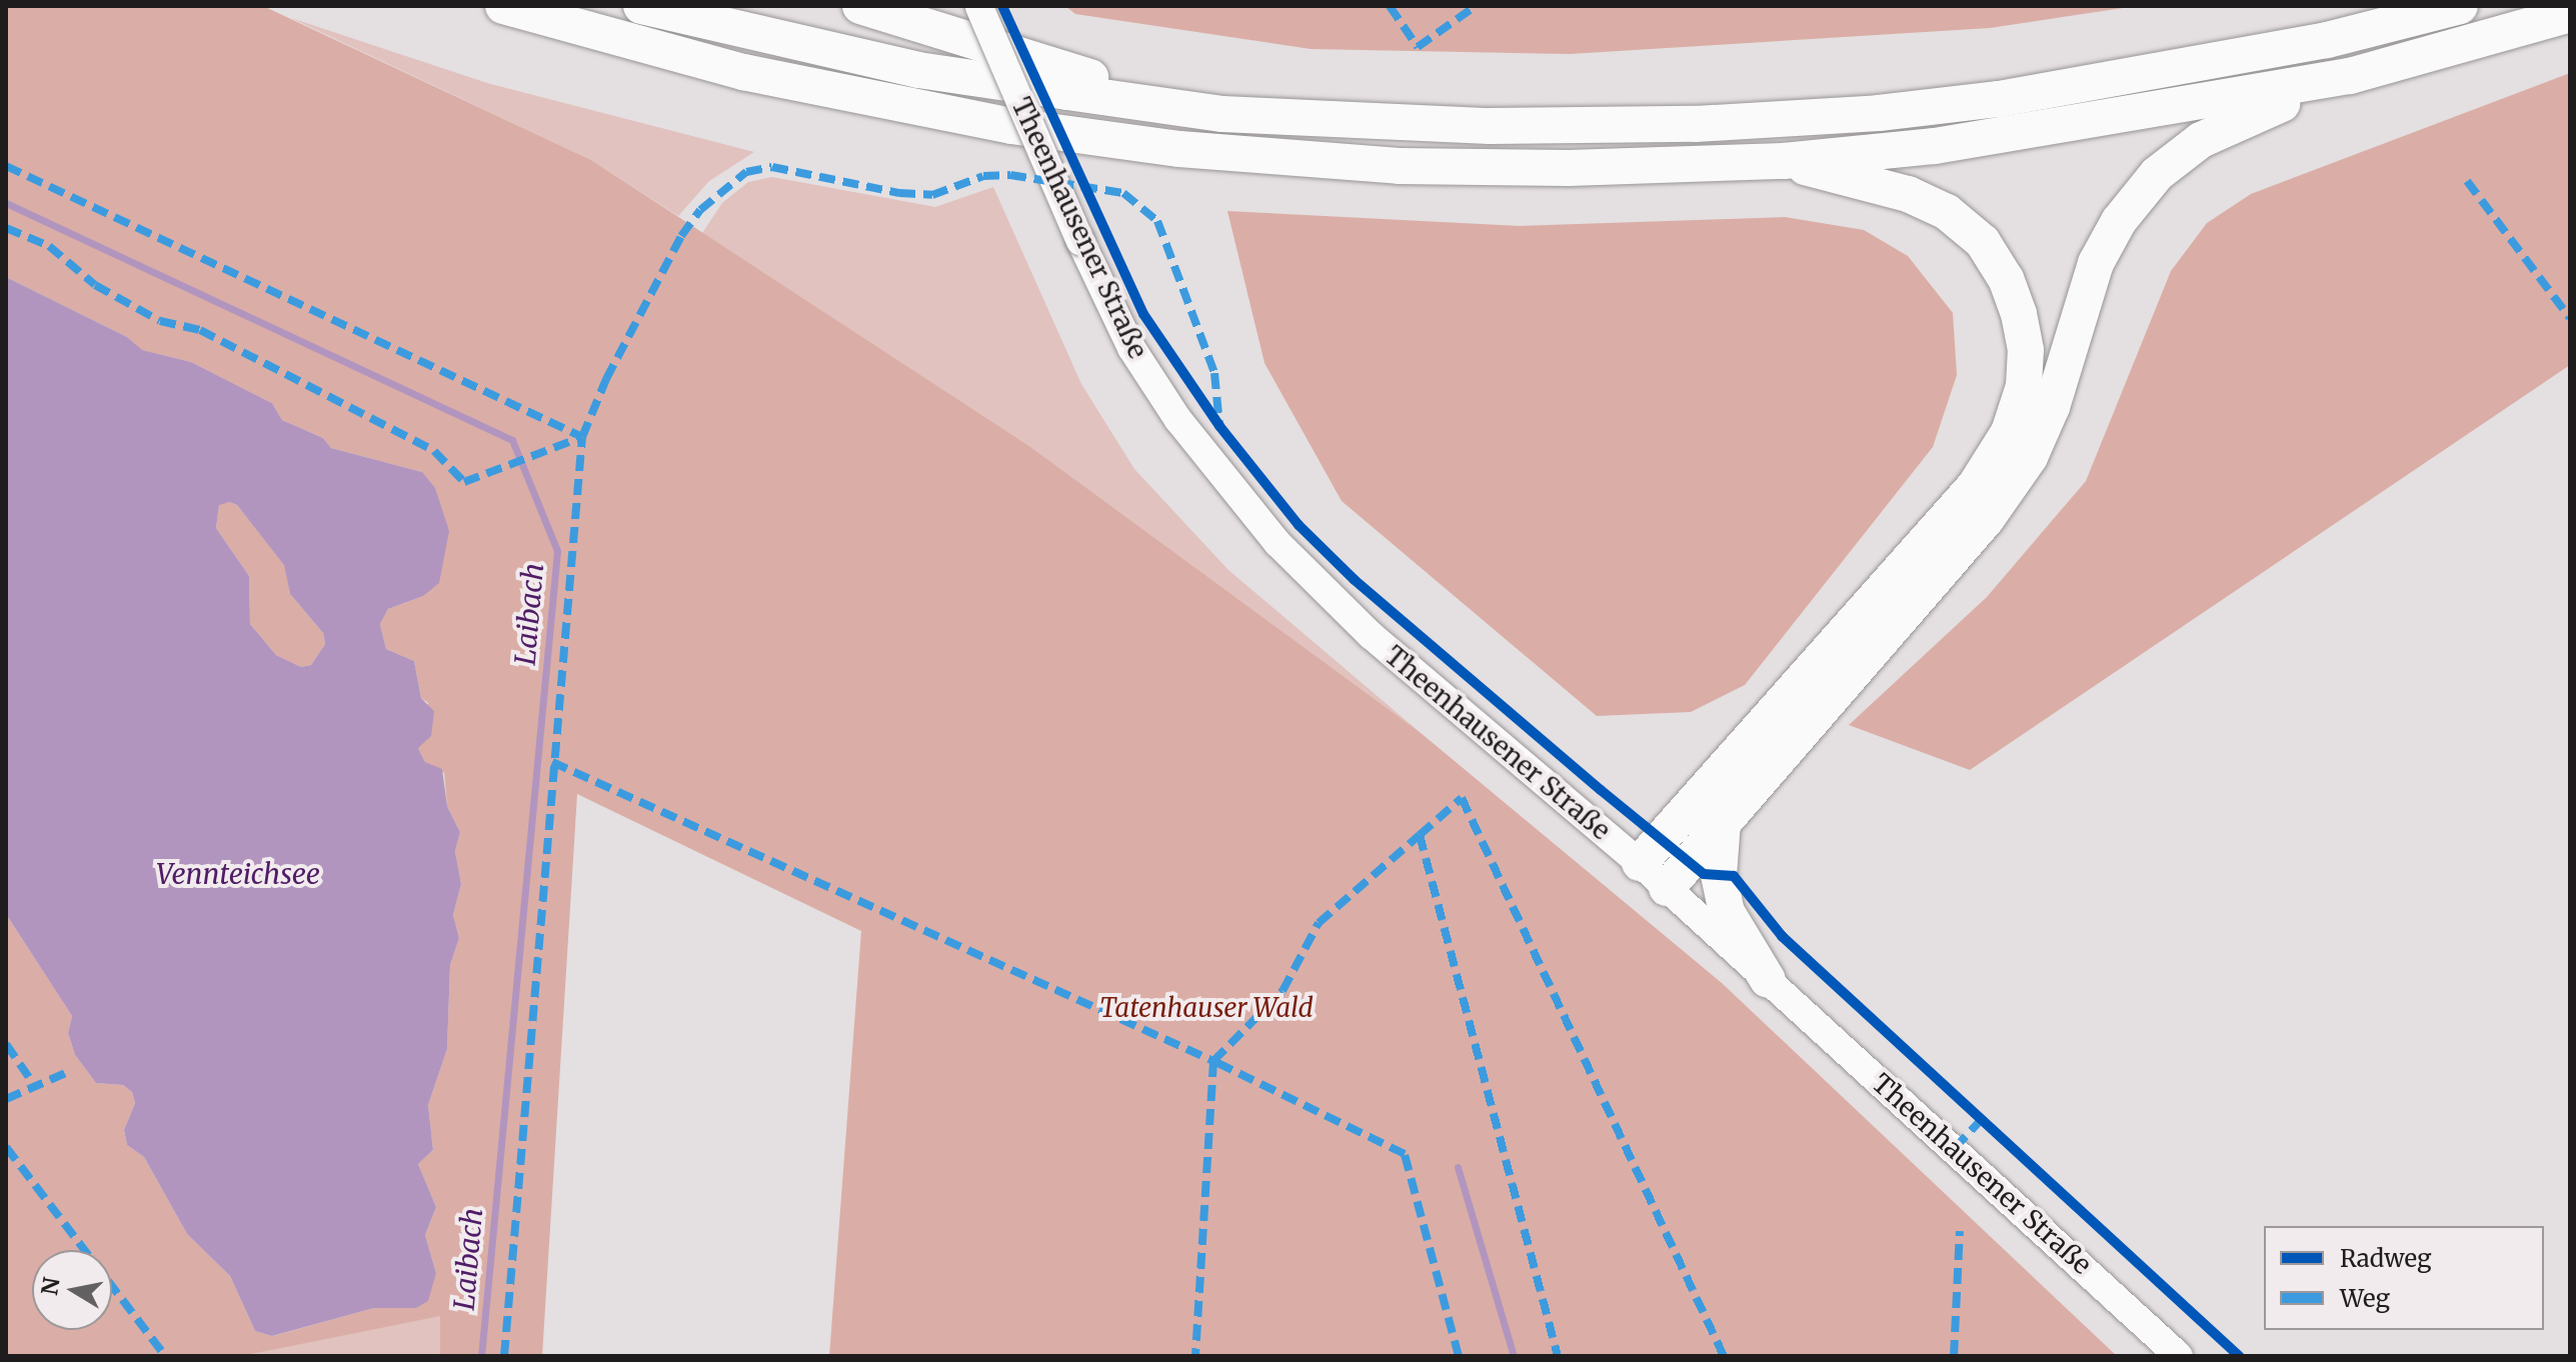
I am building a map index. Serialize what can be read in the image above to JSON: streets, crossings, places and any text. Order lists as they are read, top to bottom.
{
  "streets": {
    "main road": ["Theenhausener Straße"]
  },
  "water": ["Laibach", "Vennteichsee"],
  "parks": ["Tatenhauser Wald"],
  "legend": ["Radweg", "Weg"],
  "north": "left"
}
